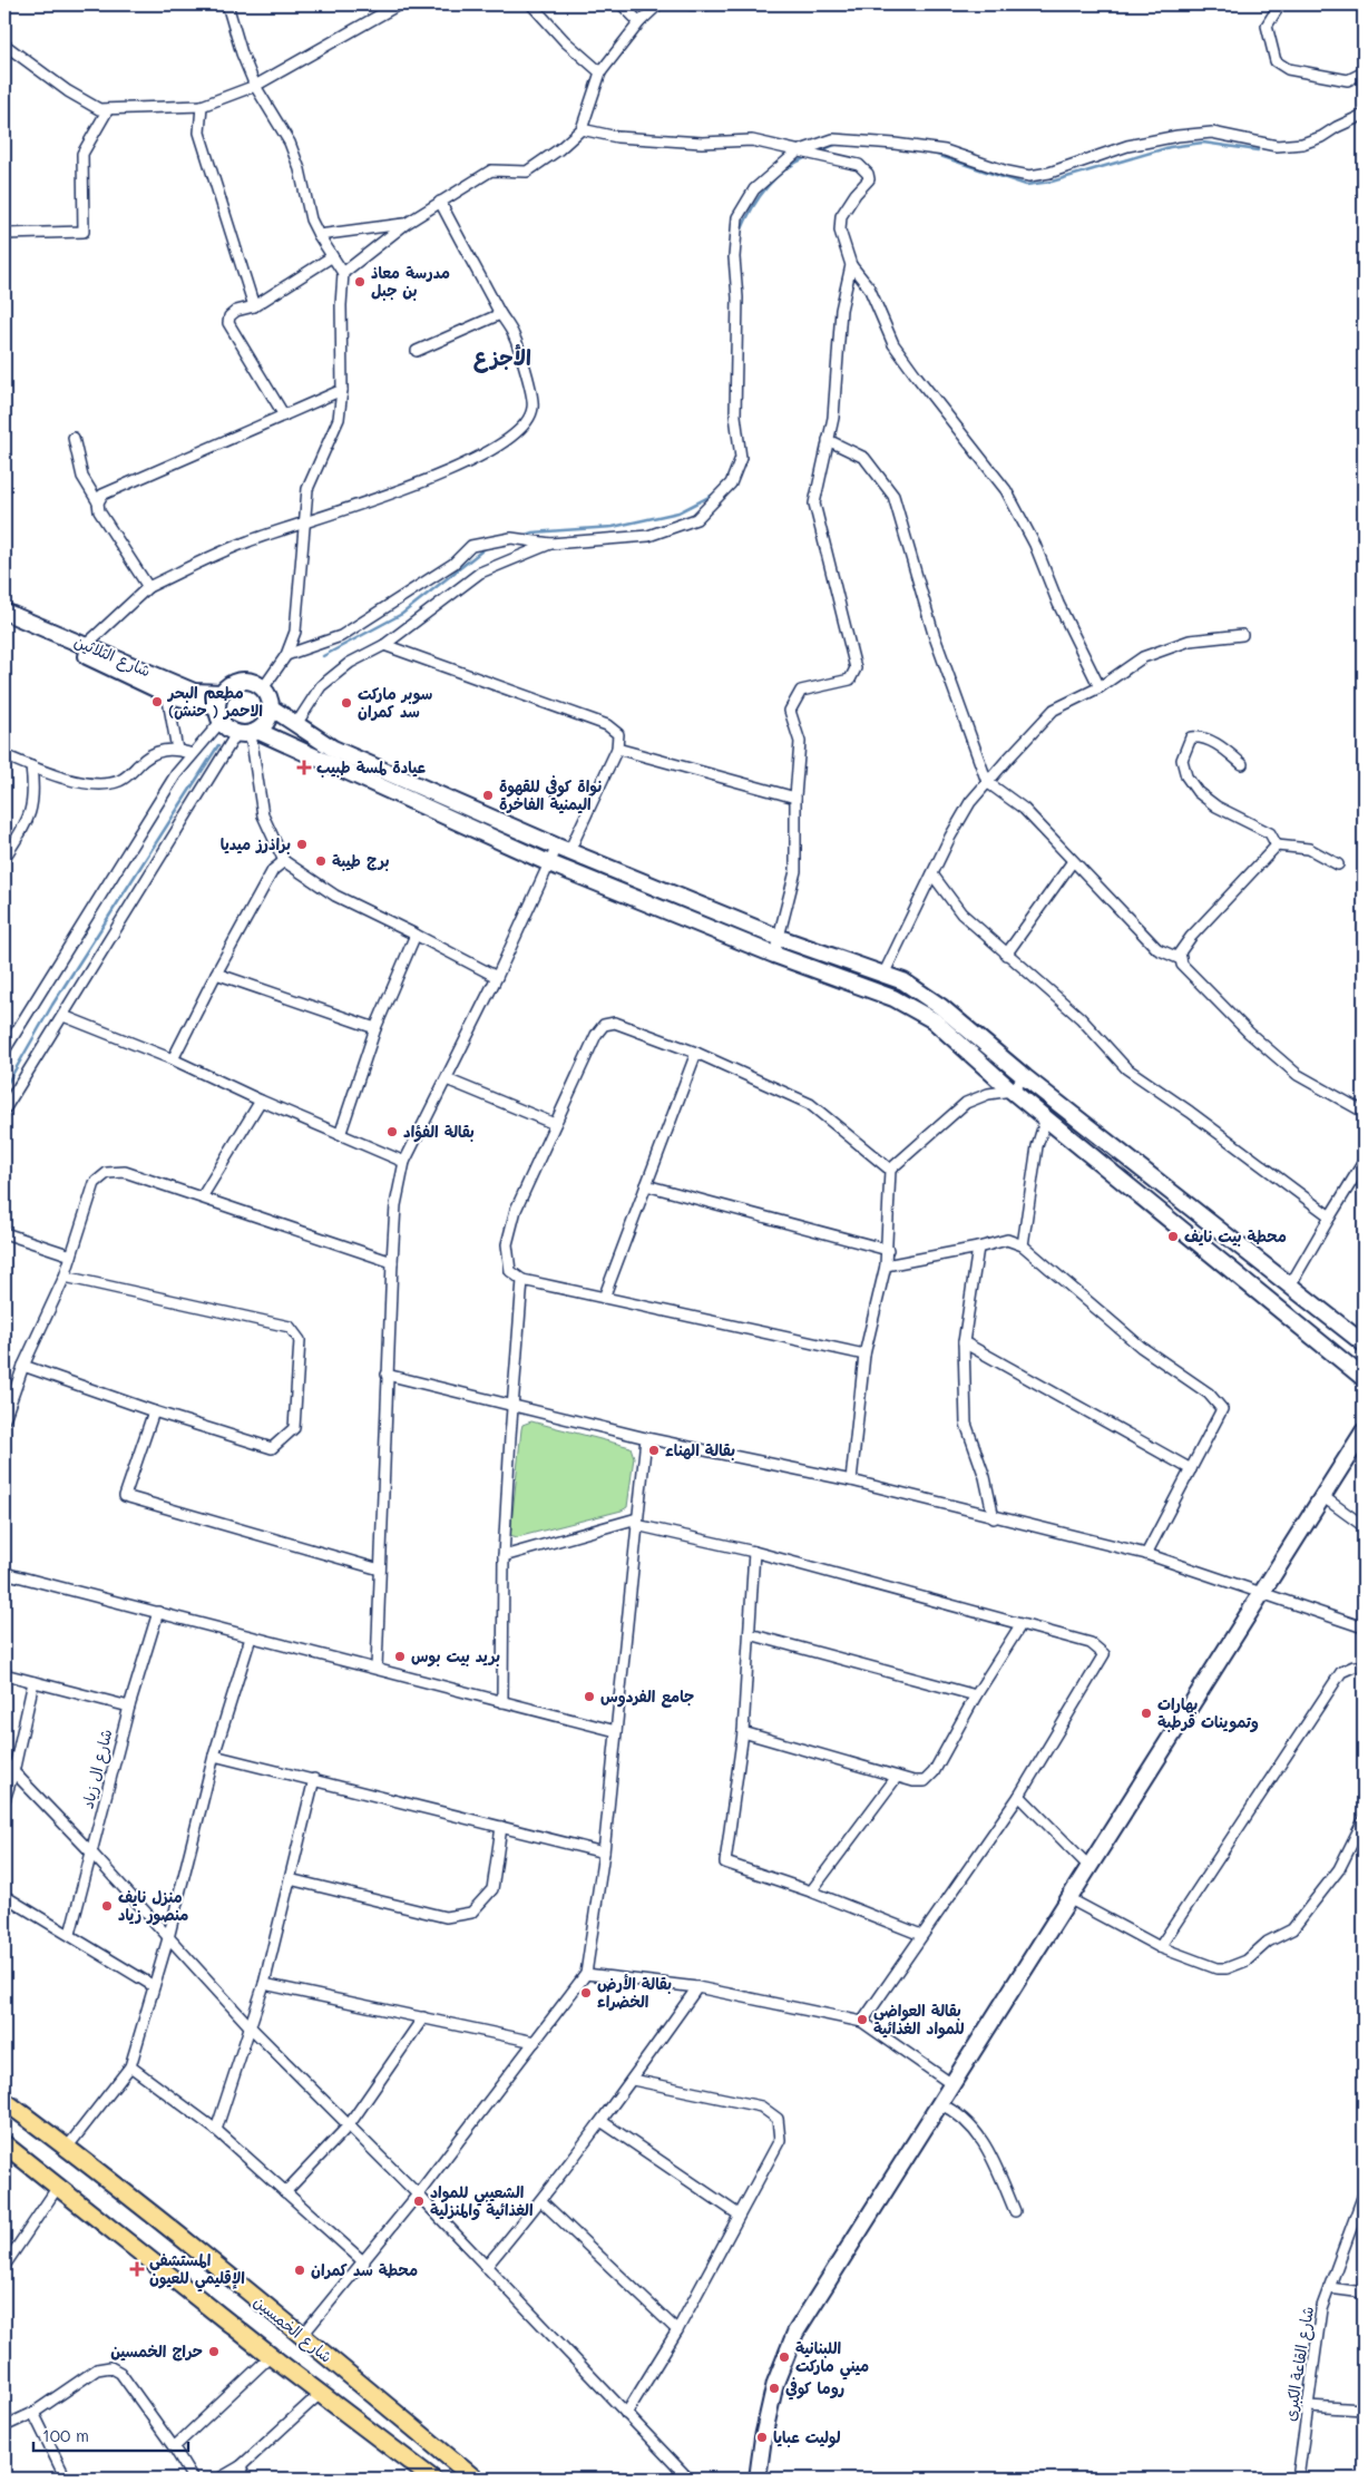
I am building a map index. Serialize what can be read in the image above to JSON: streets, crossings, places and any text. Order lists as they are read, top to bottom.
{
  "streets": {
    "main road": ["شارع الثلاثين", "شارع الخمسين"],
    "street": ["شارع ال زياد", "شارع القاعة الكبرى"]
  },
  "districts": ["الأجزع"],
  "places": {
    "other": [
      "مدرسة معاذ بن جبل",
      "مطعم البحر الاحمر ( حنش)",
      "سوبر ماركت سد كمران",
      "نواة كوفي للقهوة اليمنية الفاخرة",
      "براذرز ميديا",
      "برج طيبة",
      "بقالة الفؤاد",
      "محطة بيت نايف",
      "بقالة الهناء",
      "بريد بيت بوس",
      "جامع الفردوس",
      "بهارات وتموينات قرطبة",
      "منزل نايف منصور زياد",
      "بقالة الأرض الخضراء",
      "بقالة العواضي للمواد الغذائية",
      "الشعيبي للمواد الغذائية والمنزلية",
      "محطة سد كمران",
      "حراج الخمسين",
      "اللبنانية ميني ماركت",
      "روما كوفي",
      "لوليت عبايا"
    ],
    "health": ["عيادة لمسة طبيب", "المستشفى الإقليمي للعيون"]
  },
  "scale_bar": "100 m"
}
